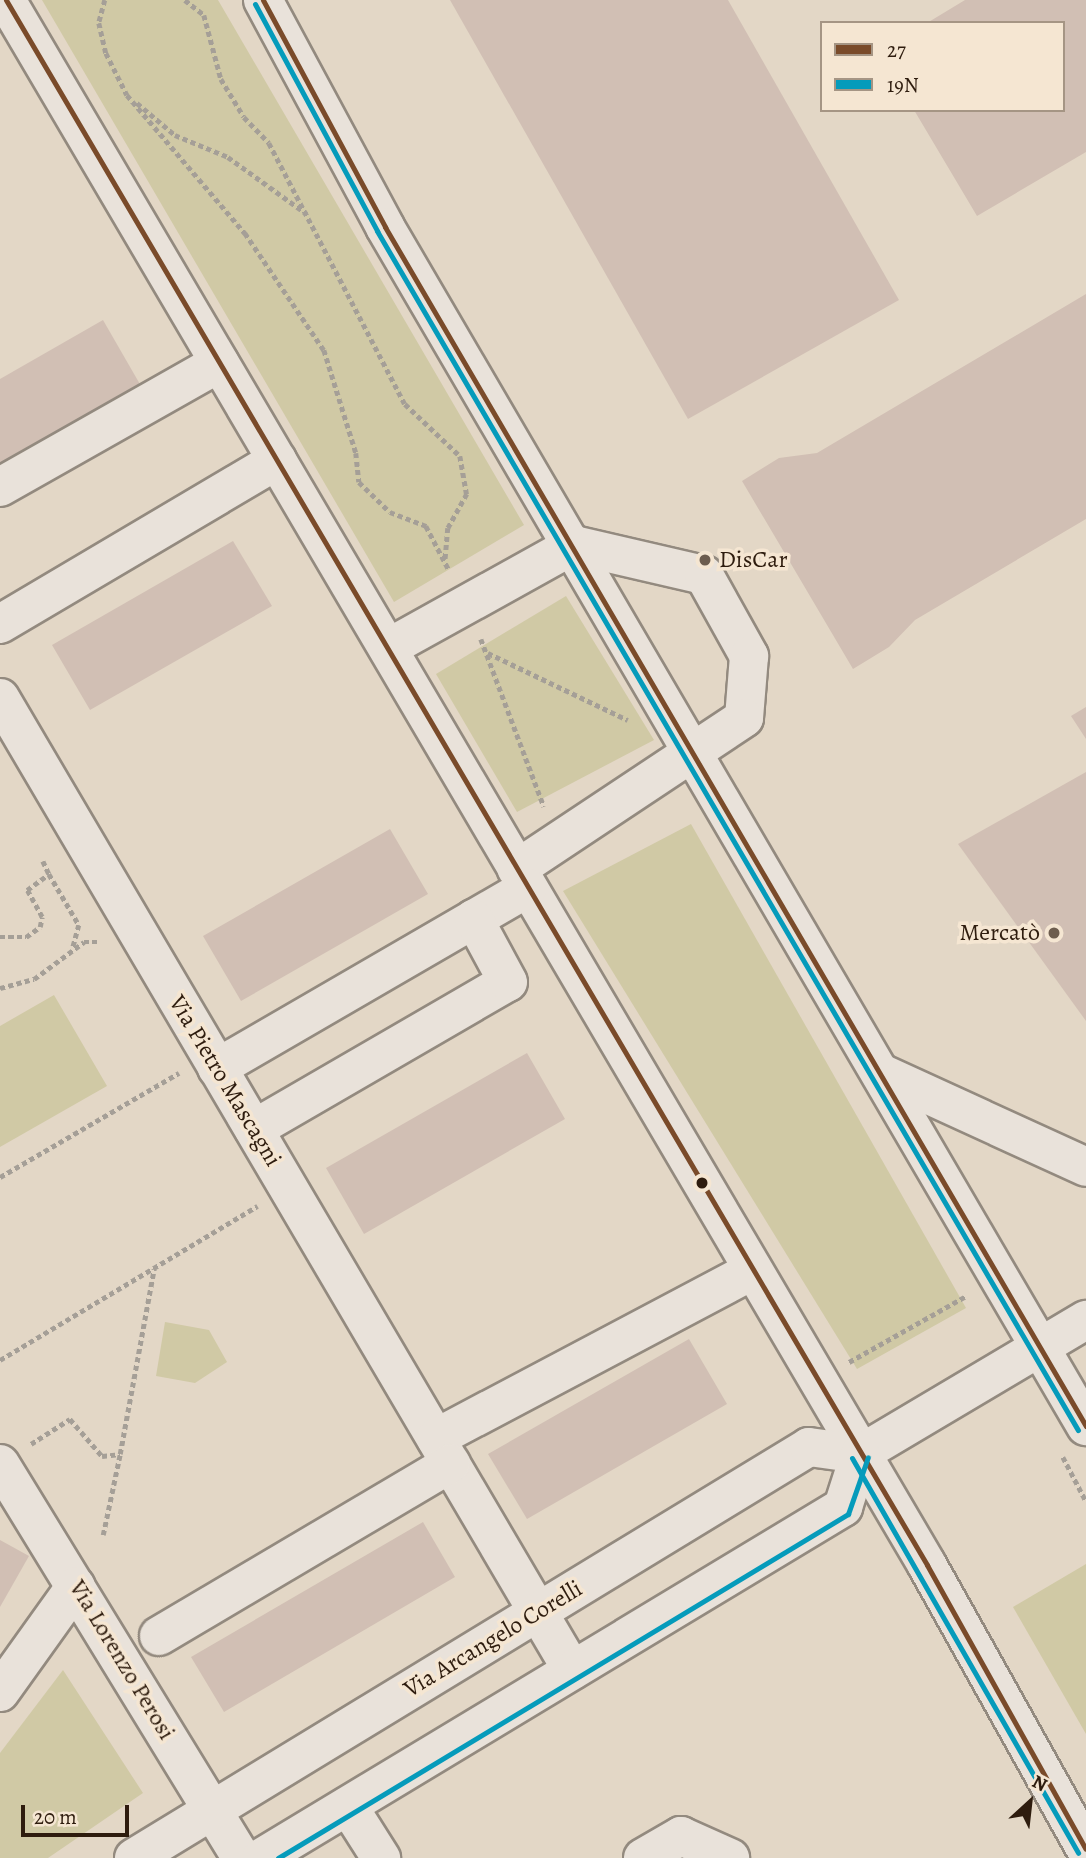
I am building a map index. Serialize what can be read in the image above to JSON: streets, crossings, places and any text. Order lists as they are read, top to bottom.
{
  "streets": {
    "street": ["Via Pietro Mascagni", "Via Arcangelo Corelli", "Via Lorenzo Perosi"]
  },
  "crossings": [
    ["Via Pietro Mascagni", "Via Arcangelo Corelli"],
    ["Via Arcangelo Corelli", "Via Lorenzo Perosi"]
  ],
  "places": ["DisCar", "Mercatò"],
  "lines": ["transit line 27", "transit line 19N"],
  "legend": ["27", "19N"],
  "scale_bar": "20 m",
  "north": "top right"
}
